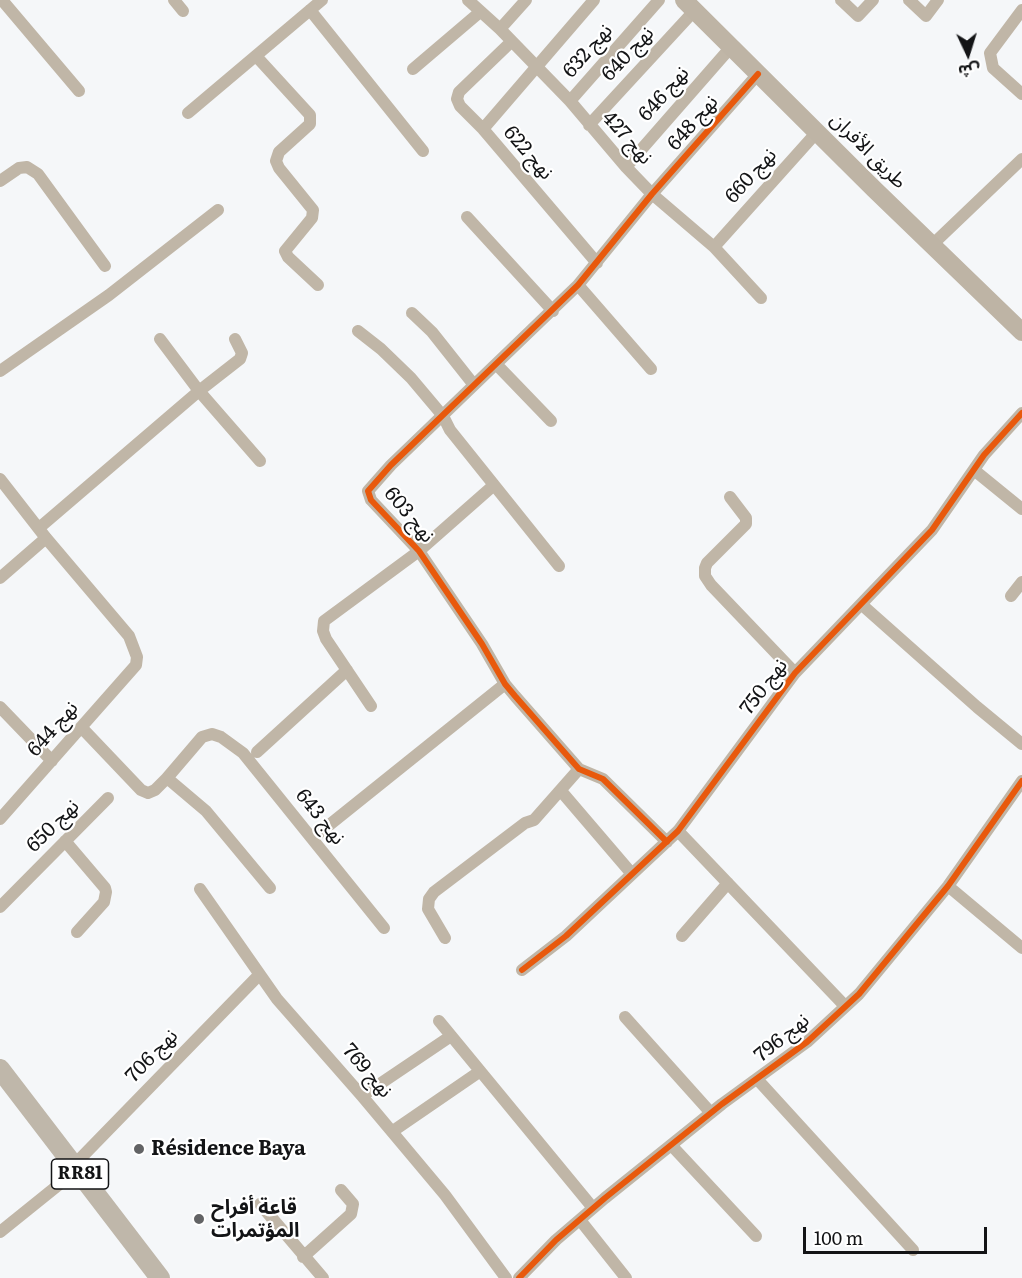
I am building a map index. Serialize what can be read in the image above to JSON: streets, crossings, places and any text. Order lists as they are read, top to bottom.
{
  "streets": {
    "main road": ["طريق الأفران", "RR81"],
    "street": [
      "نهج 632",
      "نهج 640",
      "نهج 646",
      "نهج 648",
      "نهج 427",
      "نهج 622",
      "نهج 660",
      "نهج 603",
      "نهج 750",
      "نهج 644",
      "نهج 643",
      "نهج 650",
      "نهج 796",
      "نهج 706",
      "نهج 769"
    ]
  },
  "crossings": [
    ["نهج 632", "نهج 427"],
    ["نهج 640", "نهج 427"],
    ["نهج 640", "طريق الأفران"],
    ["نهج 646", "نهج 427"],
    ["نهج 646", "طريق الأفران"],
    ["نهج 648", "نهج 427"],
    ["نهج 648", "طريق الأفران"],
    ["نهج 648", "نهج 603"],
    ["نهج 427", "نهج 622"],
    ["نهج 427", "نهج 660"],
    ["نهج 427", "نهج 603"],
    ["طريق الأفران", "نهج 660"],
    ["نهج 622", "نهج 603"],
    ["نهج 603", "نهج 750"],
    ["نهج 706", "نهج 769"],
    ["نهج 706", "RR81"]
  ],
  "places": ["Résidence Baya", "قاعة أفراح المؤتمرات"],
  "scale_bar": "100 m",
  "north": "bottom"
}
